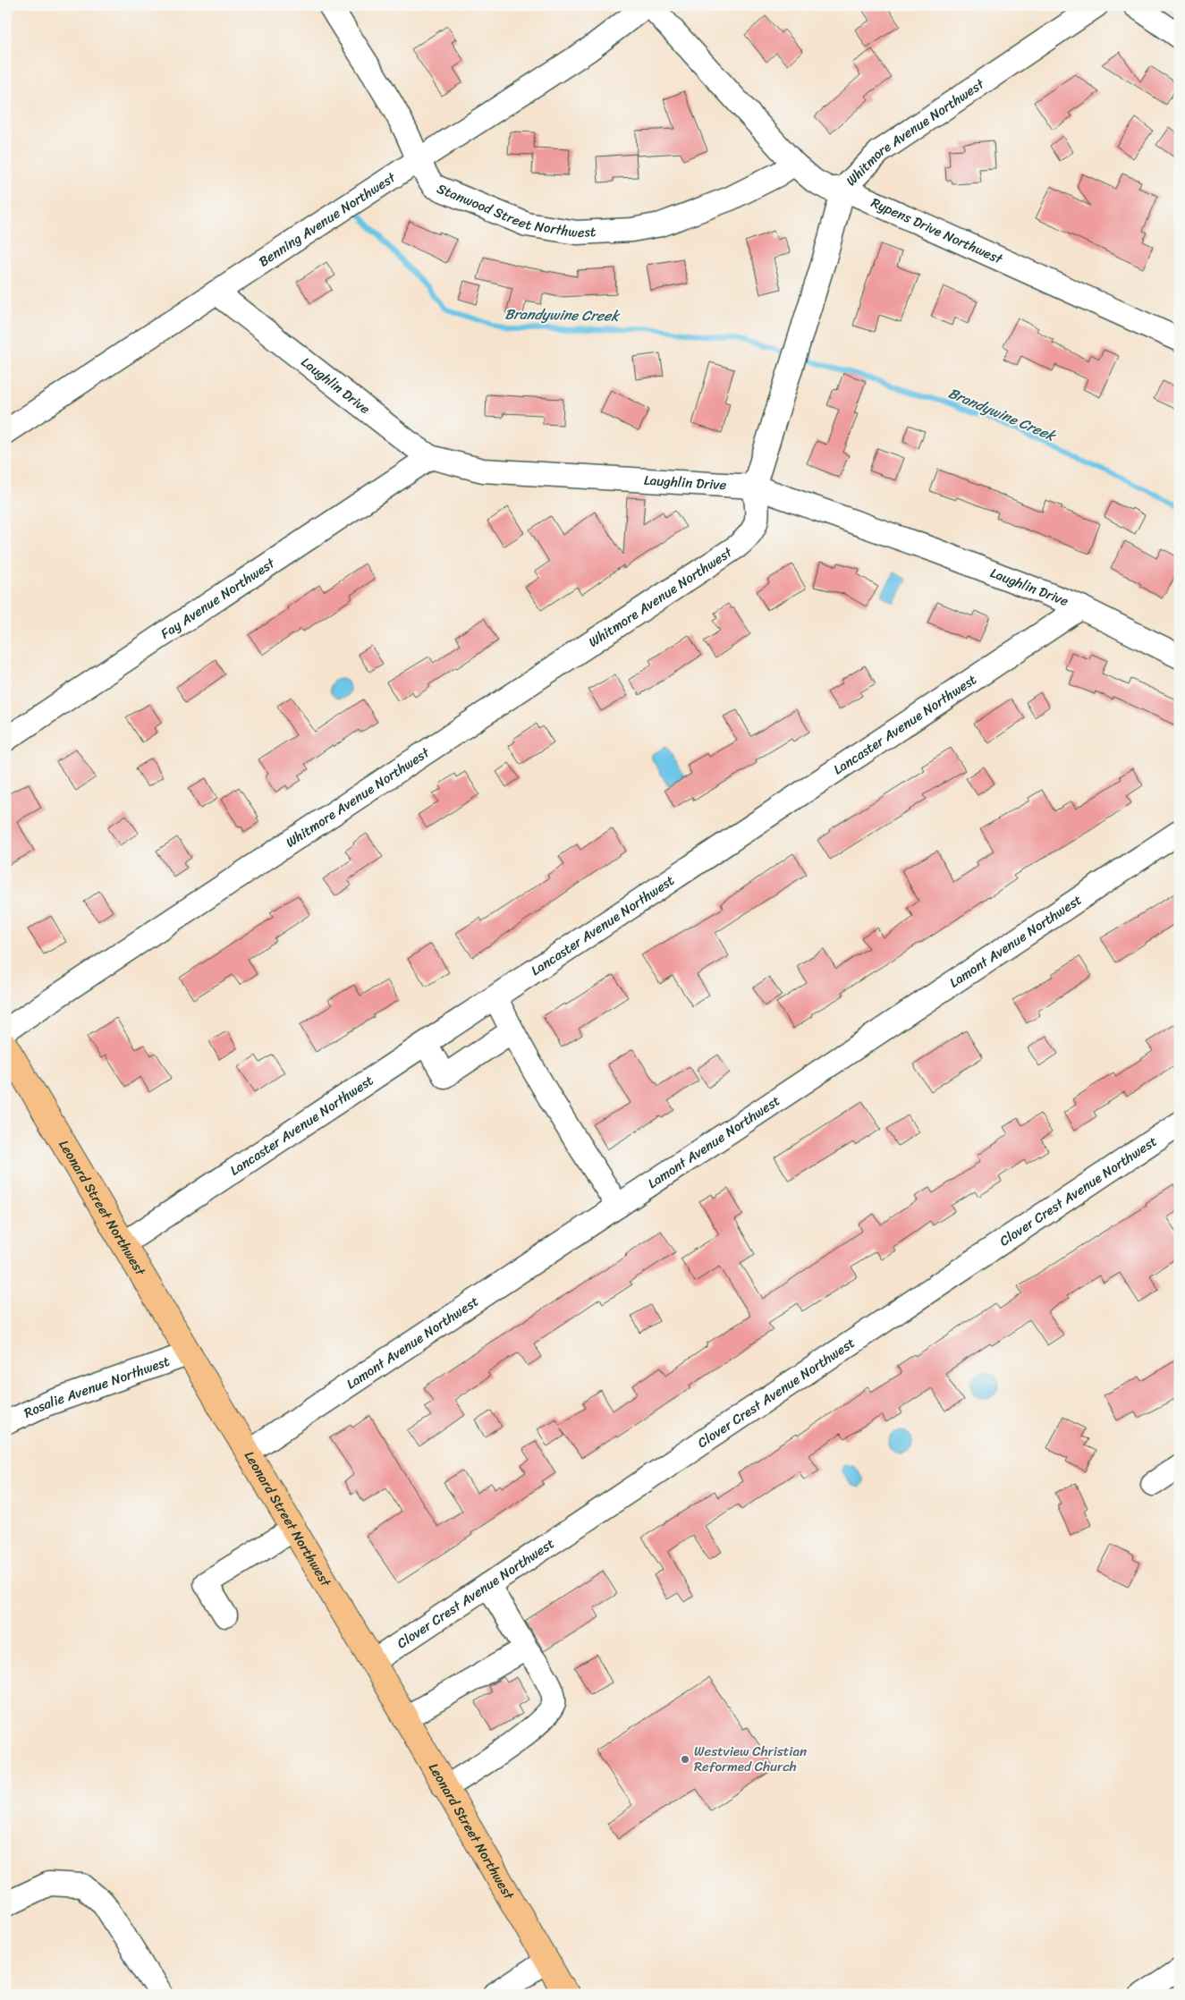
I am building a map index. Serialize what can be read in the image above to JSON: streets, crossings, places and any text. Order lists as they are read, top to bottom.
{
  "streets": {
    "main road": ["Leonard Street Northwest"],
    "street": [
      "Whitmore Avenue Northwest",
      "Stanwood Street Northwest",
      "Benning Avenue Northwest",
      "Rypens Drive Northwest",
      "Laughlin Drive",
      "Fay Avenue Northwest",
      "Lancaster Avenue Northwest",
      "Lamont Avenue Northwest",
      "Clover Crest Avenue Northwest",
      "Rosalie Avenue Northwest"
    ]
  },
  "crossings": [
    ["Whitmore Avenue Northwest", "Rypens Drive Northwest"],
    ["Whitmore Avenue Northwest", "Laughlin Drive"],
    ["Stanwood Street Northwest", "Benning Avenue Northwest"],
    ["Stanwood Street Northwest", "Rypens Drive Northwest"],
    ["Benning Avenue Northwest", "Rypens Drive Northwest"],
    ["Benning Avenue Northwest", "Laughlin Drive"],
    ["Laughlin Drive", "Fay Avenue Northwest"],
    ["Laughlin Drive", "Lancaster Avenue Northwest"],
    ["Lancaster Avenue Northwest", "Leonard Street Northwest"],
    ["Lamont Avenue Northwest", "Leonard Street Northwest"],
    ["Clover Crest Avenue Northwest", "Leonard Street Northwest"],
    ["Leonard Street Northwest", "Rosalie Avenue Northwest"]
  ],
  "water": ["Brandywine Creek"],
  "places": ["Westview Christian Reformed Church"]
}
